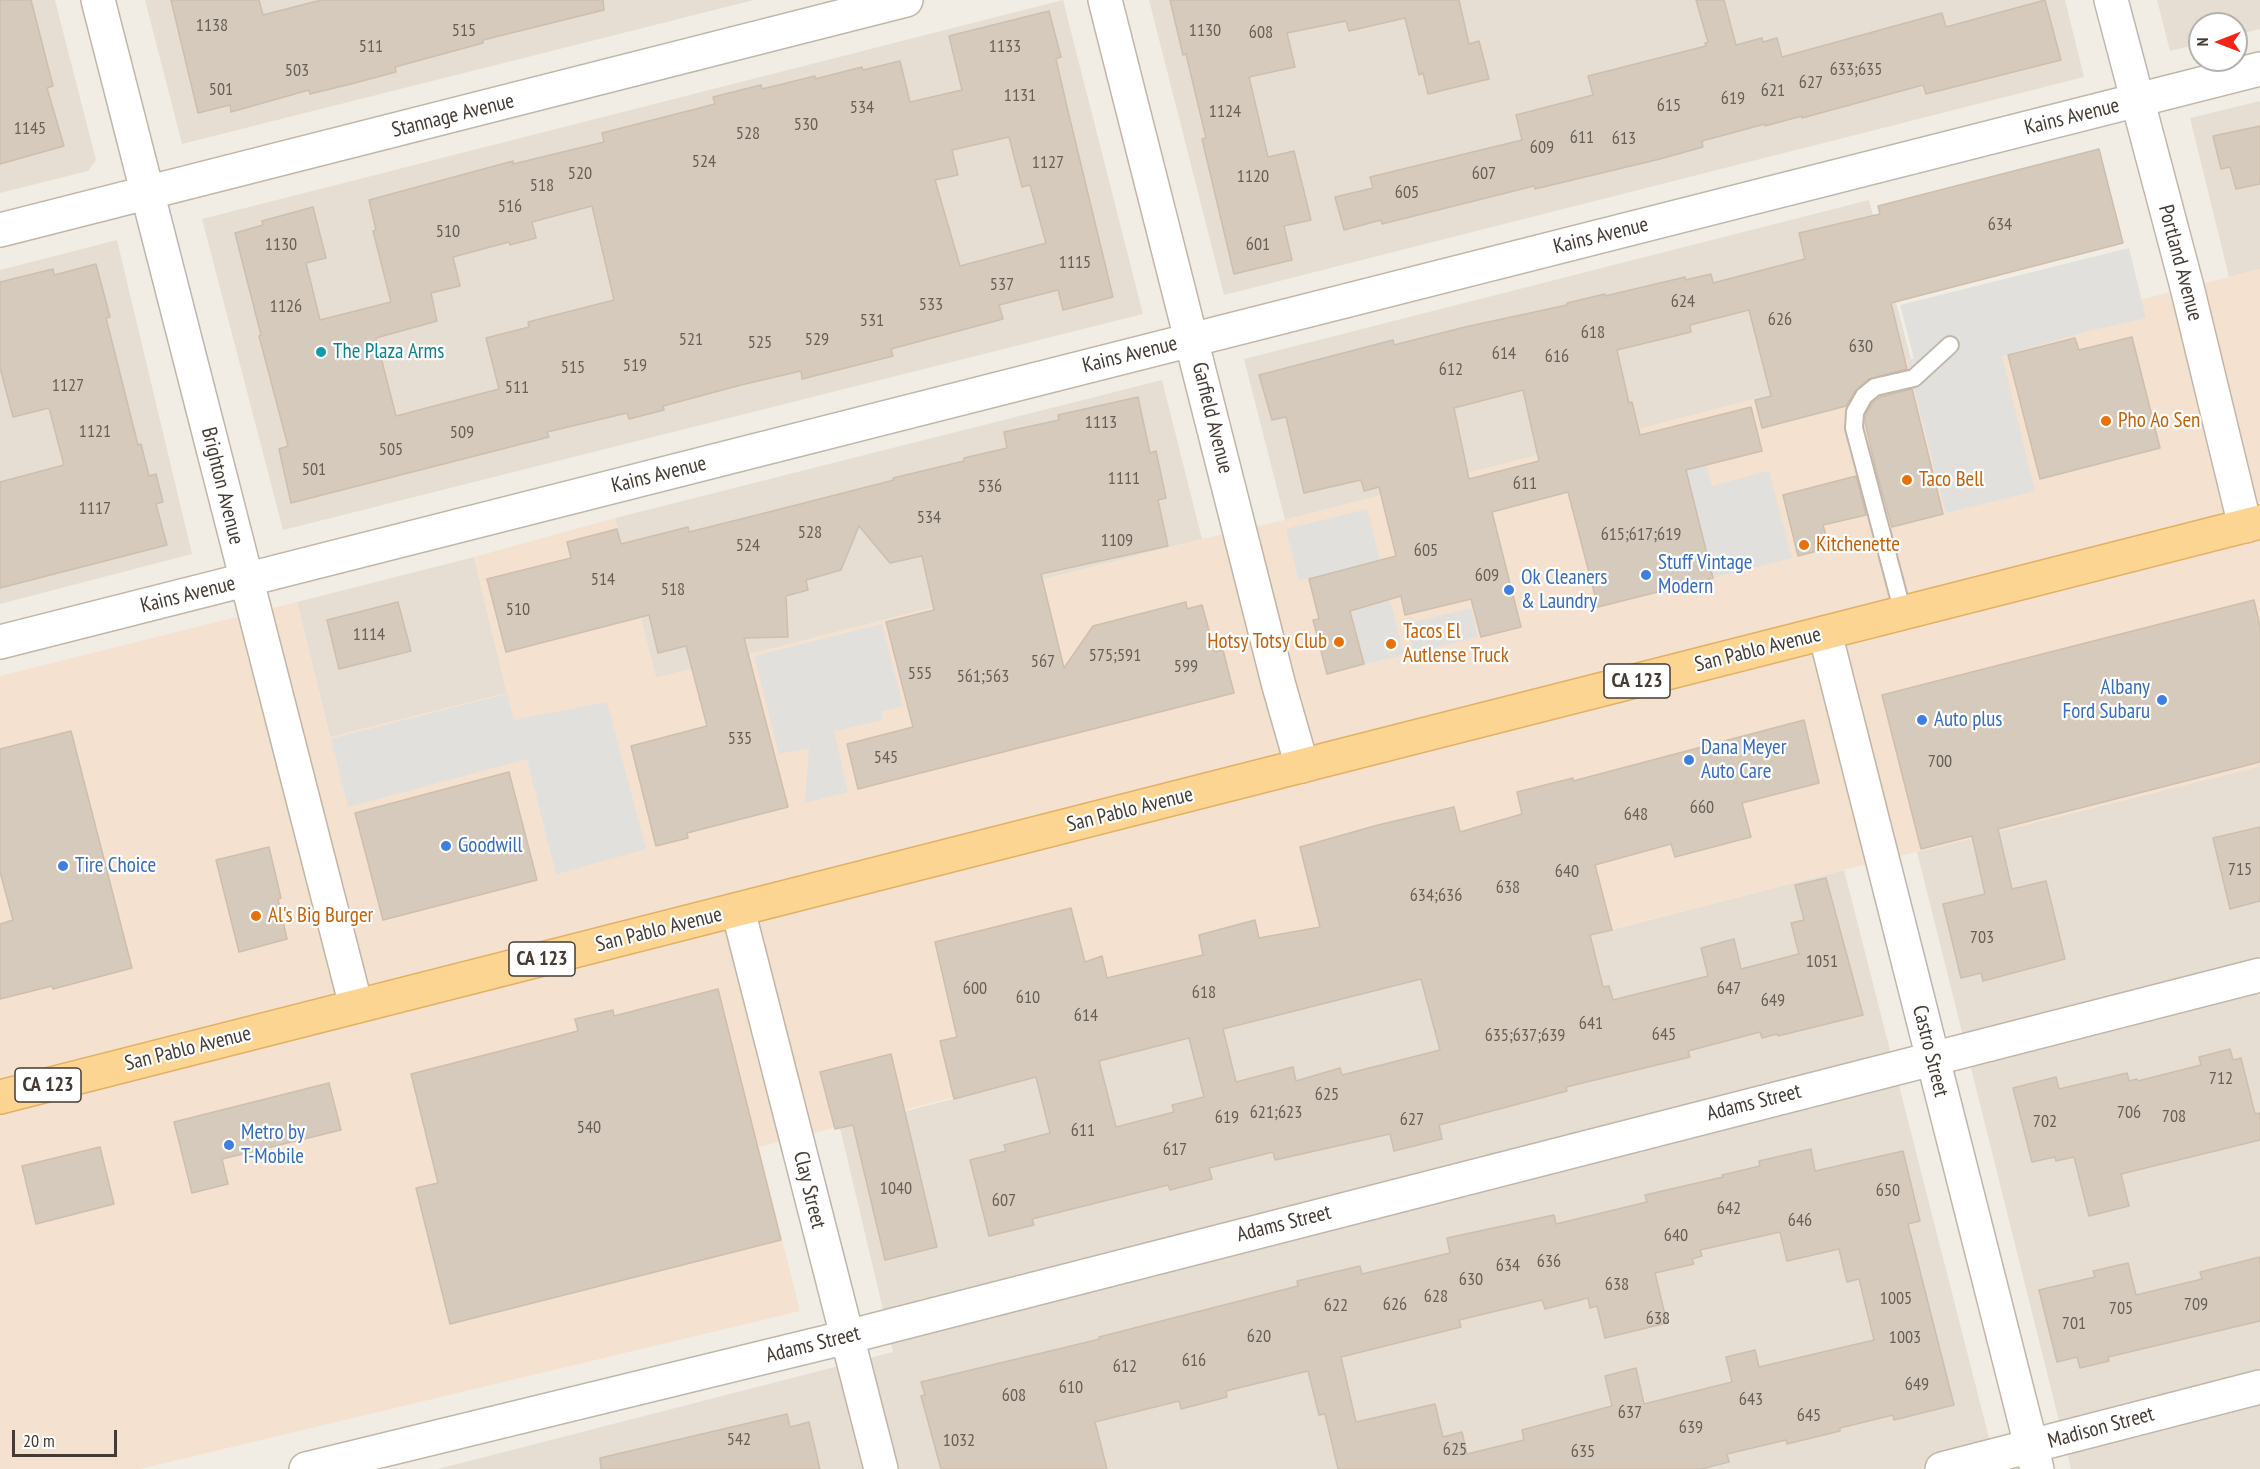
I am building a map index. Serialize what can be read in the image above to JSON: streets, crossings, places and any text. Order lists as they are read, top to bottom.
{
  "streets": {
    "main road": ["San Pablo Avenue", "CA 123"],
    "street": [
      "Stannage Avenue",
      "Kains Avenue",
      "Portland Avenue",
      "Garfield Avenue",
      "Brighton Avenue",
      "Castro Street",
      "Adams Street",
      "Clay Street",
      "Madison Street"
    ]
  },
  "crossings": [
    ["Stannage Avenue", "Brighton Avenue"],
    ["Kains Avenue", "Portland Avenue"],
    ["Kains Avenue", "Garfield Avenue"],
    ["Kains Avenue", "Brighton Avenue"],
    ["Portland Avenue", "San Pablo Avenue"],
    ["Garfield Avenue", "San Pablo Avenue"],
    ["Brighton Avenue", "San Pablo Avenue"],
    ["San Pablo Avenue", "Castro Street"],
    ["San Pablo Avenue", "Clay Street"],
    ["Castro Street", "Adams Street"],
    ["Castro Street", "Madison Street"],
    ["Adams Street", "Clay Street"]
  ],
  "places": [
    "The Plaza Arms",
    "Pho Ao Sen",
    "Taco Bell",
    "Kitchenette",
    "Stuff Vintage Modern",
    "Ok Cleaners & Laundry",
    "Hotsy Totsy Club",
    "Tacos El Autlense Truck",
    "Albany Ford Subaru",
    "Auto plus",
    "Dana Meyer Auto Care",
    "Goodwill",
    "Tire Choice",
    "Al's Big Burger",
    "Metro by T-Mobile"
  ],
  "house_numbers": [
    "1138",
    "515",
    "1130",
    "608",
    "511",
    "1133",
    "633;635",
    "503",
    "627",
    "501",
    "621",
    "1131",
    "619",
    "615",
    "534",
    "1124",
    "530",
    "1145",
    "528",
    "611",
    "613",
    "609",
    "524",
    "1127",
    "520",
    "607",
    "1120",
    "518",
    "605",
    "516",
    "634",
    "510",
    "1130",
    "601",
    "1115",
    "537",
    "624",
    "533",
    "1126",
    "626",
    "531",
    "618",
    "521",
    "529",
    "525",
    "630",
    "614",
    "616",
    "519",
    "515",
    "612",
    "1127",
    "511",
    "1113",
    "1121",
    "509",
    "505",
    "501",
    "1111",
    "611",
    "536",
    "1117",
    "534",
    "528",
    "615;617;619",
    "1109",
    "524",
    "605",
    "609",
    "514",
    "518",
    "510",
    "1114",
    "575;591",
    "567",
    "599",
    "555",
    "561;563",
    "535",
    "545",
    "700",
    "660",
    "648",
    "715",
    "640",
    "638",
    "634;636",
    "703",
    "1051",
    "600",
    "647",
    "618",
    "610",
    "649",
    "614",
    "641",
    "645",
    "635;637;639",
    "712",
    "625",
    "621;623",
    "706",
    "708",
    "619",
    "627",
    "702",
    "540",
    "611",
    "617",
    "1040",
    "650",
    "607",
    "642",
    "646",
    "640",
    "636",
    "634",
    "630",
    "638",
    "628",
    "1005",
    "626",
    "709",
    "622",
    "705",
    "638",
    "701",
    "620",
    "1003",
    "616",
    "612",
    "649",
    "610",
    "608",
    "643",
    "637",
    "645",
    "639",
    "542",
    "1032",
    "625",
    "635"
  ],
  "scale_bar": "20 m",
  "north": "left"
}
